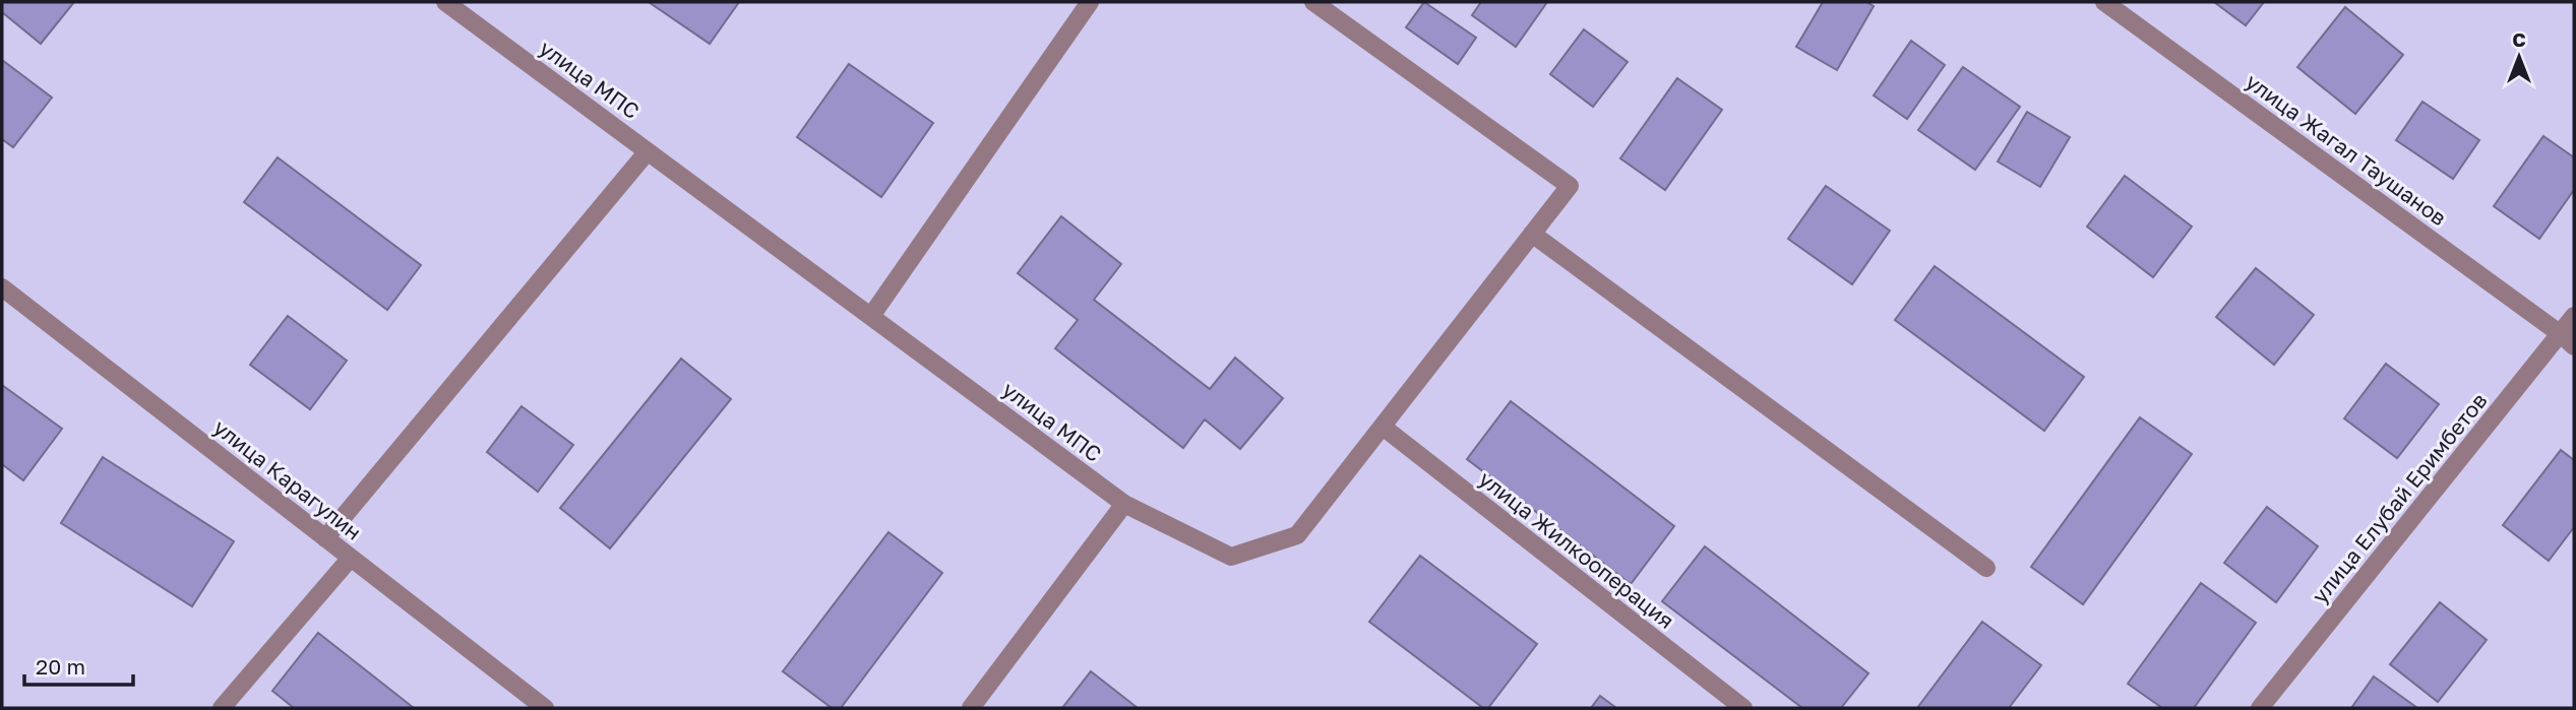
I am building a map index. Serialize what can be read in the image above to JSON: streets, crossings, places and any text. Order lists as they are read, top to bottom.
{
  "streets": {
    "street": [
      "улица МПС",
      "улица Жагал Таушанов",
      "улица Карагулин",
      "улица Елубай Еримбетов",
      "улица Жилкооперация"
    ]
  },
  "crossings": [
    ["улица МПС", "улица Жилкооперация"],
    ["улица Жагал Таушанов", "улица Елубай Еримбетов"]
  ],
  "scale_bar": "20 m",
  "north": "top"
}
